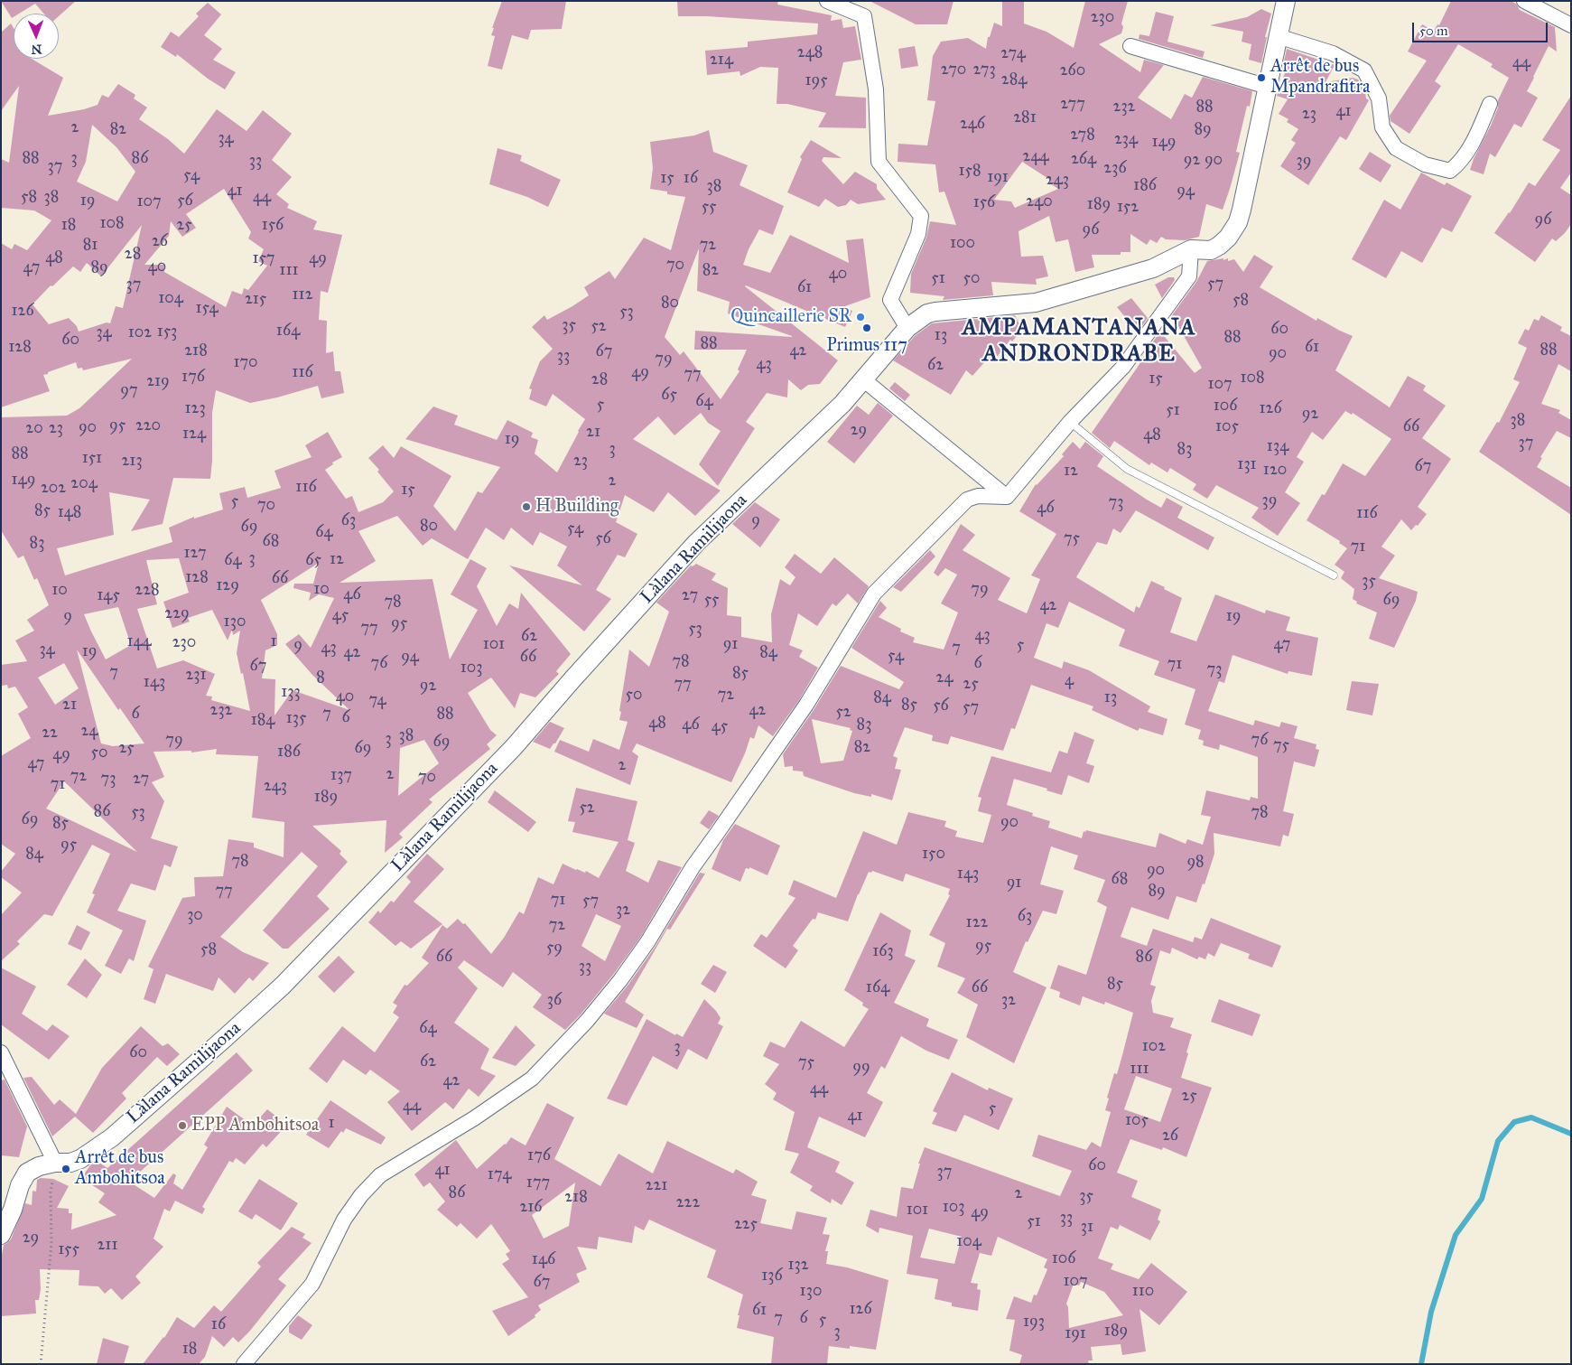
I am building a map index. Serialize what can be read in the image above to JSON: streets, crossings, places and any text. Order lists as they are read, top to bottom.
{
  "streets": {
    "street": ["Làlana Ramilijaona"]
  },
  "districts": ["AMPAMANTANANA ANDRONDRABE"],
  "places": [
    "Arrêt de bus Mpandrafitra",
    "Quincaillerie SR",
    "Primus 117",
    "H Building",
    "EPP Ambohitsoa",
    "Arrêt de bus Ambohitsoa"
  ],
  "house_numbers": [
    "230",
    "248",
    "274",
    "214",
    "44",
    "270",
    "273",
    "260",
    "284",
    "195",
    "277",
    "232",
    "88",
    "41",
    "23",
    "281",
    "246",
    "2",
    "82",
    "89",
    "278",
    "34",
    "234",
    "149",
    "244",
    "88",
    "3",
    "86",
    "264",
    "92",
    "90",
    "33",
    "39",
    "37",
    "236",
    "158",
    "54",
    "191",
    "15",
    "16",
    "243",
    "186",
    "38",
    "41",
    "94",
    "58",
    "38",
    "44",
    "19",
    "56",
    "107",
    "240",
    "156",
    "189",
    "55",
    "152",
    "96",
    "108",
    "18",
    "25",
    "156",
    "96",
    "26",
    "100",
    "81",
    "72",
    "28",
    "48",
    "157",
    "49",
    "70",
    "40",
    "47",
    "89",
    "111",
    "82",
    "40",
    "51",
    "50",
    "57",
    "37",
    "61",
    "112",
    "104",
    "215",
    "58",
    "80",
    "154",
    "126",
    "53",
    "35",
    "52",
    "60",
    "164",
    "153",
    "34",
    "102",
    "13",
    "88",
    "60",
    "88",
    "128",
    "61",
    "88",
    "218",
    "42",
    "67",
    "90",
    "33",
    "79",
    "170",
    "43",
    "62",
    "116",
    "49",
    "77",
    "176",
    "108",
    "15",
    "28",
    "219",
    "107",
    "97",
    "65",
    "64",
    "5",
    "106",
    "123",
    "126",
    "51",
    "92",
    "38",
    "95",
    "220",
    "105",
    "66",
    "90",
    "20",
    "23",
    "29",
    "21",
    "124",
    "48",
    "19",
    "37",
    "134",
    "3",
    "83",
    "88",
    "151",
    "213",
    "23",
    "131",
    "67",
    "120",
    "12",
    "149",
    "2",
    "204",
    "116",
    "202",
    "15",
    "39",
    "5",
    "73",
    "70",
    "46",
    "85",
    "148",
    "116",
    "63",
    "9",
    "80",
    "69",
    "54",
    "64",
    "56",
    "75",
    "68",
    "83",
    "71",
    "127",
    "3",
    "12",
    "64",
    "65",
    "128",
    "66",
    "35",
    "129",
    "10",
    "79",
    "10",
    "228",
    "46",
    "145",
    "27",
    "55",
    "69",
    "78",
    "42",
    "229",
    "45",
    "9",
    "19",
    "130",
    "95",
    "77",
    "53",
    "43",
    "62",
    "144",
    "1",
    "230",
    "101",
    "91",
    "47",
    "9",
    "5",
    "43",
    "7",
    "34",
    "19",
    "42",
    "84",
    "54",
    "94",
    "66",
    "78",
    "76",
    "6",
    "71",
    "67",
    "103",
    "73",
    "7",
    "85",
    "231",
    "8",
    "24",
    "4",
    "143",
    "77",
    "25",
    "92",
    "133",
    "50",
    "72",
    "40",
    "84",
    "13",
    "74",
    "21",
    "85",
    "56",
    "57",
    "232",
    "42",
    "52",
    "6",
    "7",
    "88",
    "6",
    "135",
    "184",
    "48",
    "46",
    "83",
    "45",
    "24",
    "22",
    "38",
    "3",
    "79",
    "76",
    "69",
    "75",
    "82",
    "25",
    "69",
    "186",
    "50",
    "49",
    "47",
    "2",
    "2",
    "137",
    "72",
    "70",
    "73",
    "27",
    "71",
    "243",
    "189",
    "52",
    "86",
    "53",
    "78",
    "69",
    "90",
    "85",
    "95",
    "84",
    "150",
    "78",
    "98",
    "90",
    "143",
    "68",
    "91",
    "77",
    "89",
    "71",
    "57",
    "32",
    "30",
    "63",
    "122",
    "72",
    "95",
    "59",
    "58",
    "163",
    "66",
    "86",
    "33",
    "85",
    "164",
    "66",
    "36",
    "32",
    "64",
    "102",
    "3",
    "60",
    "62",
    "75",
    "99",
    "111",
    "42",
    "44",
    "25",
    "44",
    "5",
    "41",
    "105",
    "1",
    "26",
    "176",
    "60",
    "41",
    "37",
    "174",
    "177",
    "221",
    "86",
    "2",
    "35",
    "218",
    "222",
    "216",
    "103",
    "101",
    "49",
    "33",
    "51",
    "225",
    "31",
    "29",
    "104",
    "211",
    "155",
    "106",
    "146",
    "132",
    "136",
    "107",
    "67",
    "130",
    "110",
    "126",
    "61",
    "7",
    "6",
    "5",
    "193",
    "16",
    "189",
    "3",
    "191",
    "18"
  ],
  "scale_bar": "50 m",
  "north": "bottom"
}
